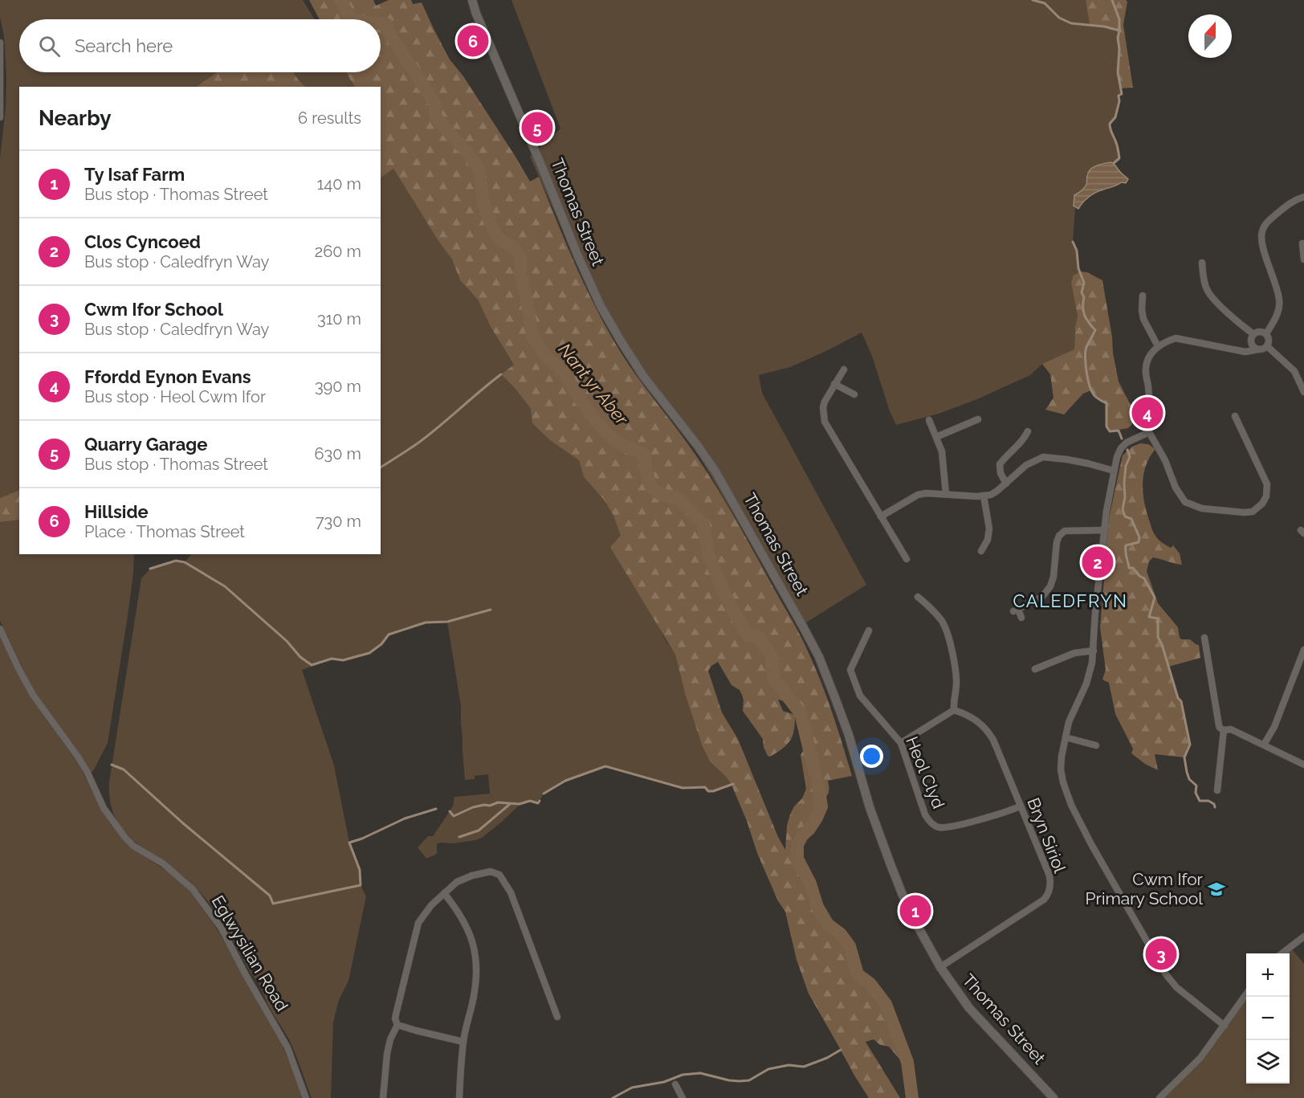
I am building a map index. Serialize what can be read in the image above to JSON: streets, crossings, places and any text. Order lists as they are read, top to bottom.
{
  "streets": {
    "main road": ["Thomas Street"],
    "street": ["Heol Clyd", "Bryn Siriol", "Eglwysilian Road"]
  },
  "crossings": [
    ["Thomas Street", "Bryn Siriol"],
    ["Heol Clyd", "Bryn Siriol"]
  ],
  "districts": ["CALEDFRYN"],
  "water": ["Nant yr Aber"],
  "places": {
    "school or university": ["Cwm Ifor Primary School"]
  },
  "north": "top",
  "page": {
    "search": "Search here",
    "pins": [
      "6",
      "5",
      "4",
      "2",
      "1",
      "3"
    ],
    "heading": ["Nearby", "6 results"],
    "list": [
      {
        "mark": "1",
        "name": "Ty Isaf Farm",
        "note": "Bus stop · Thomas Street",
        "value": "140 m"
      },
      {
        "mark": "2",
        "name": "Clos Cyncoed",
        "note": "Bus stop · Caledfryn Way",
        "value": "260 m"
      },
      {
        "mark": "3",
        "name": "Cwm Ifor School",
        "note": "Bus stop · Caledfryn Way",
        "value": "310 m"
      },
      {
        "mark": "4",
        "name": "Ffordd Eynon Evans",
        "note": "Bus stop · Heol Cwm Ifor",
        "value": "390 m"
      },
      {
        "mark": "5",
        "name": "Quarry Garage",
        "note": "Bus stop · Thomas Street",
        "value": "630 m"
      },
      {
        "mark": "6",
        "name": "Hillside",
        "note": "Place · Thomas Street",
        "value": "730 m"
      }
    ],
    "map_buttons": ["+", "−"]
  }
}
